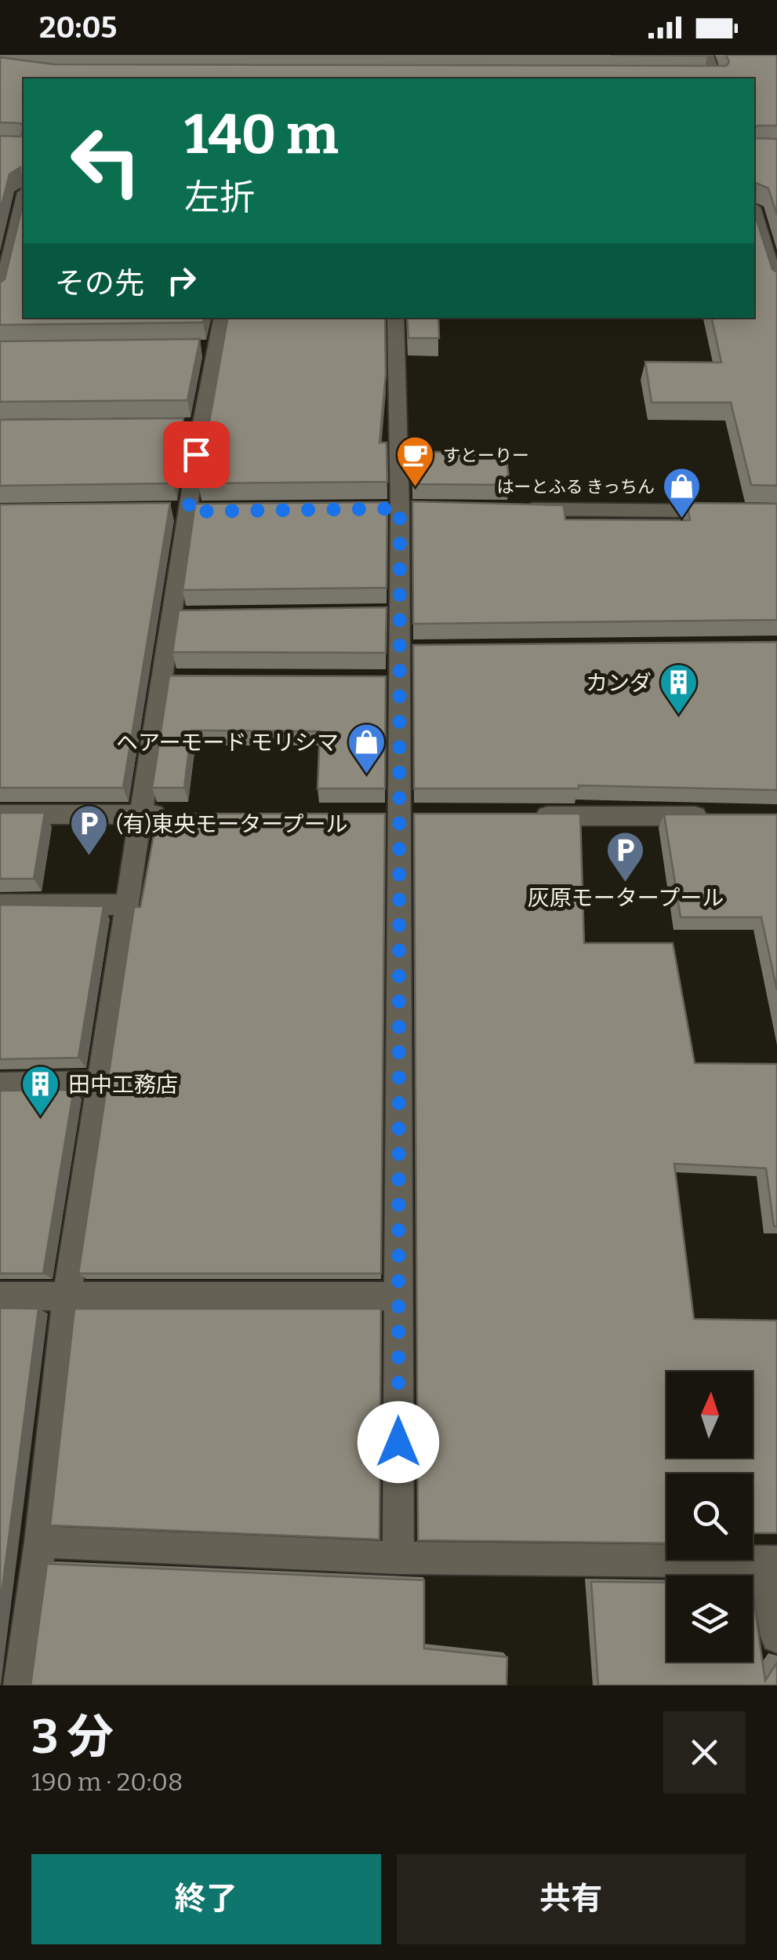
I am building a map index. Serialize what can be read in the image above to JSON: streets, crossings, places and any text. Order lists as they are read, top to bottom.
{
  "places": {
    "cafe": ["すとーりー"],
    "shop": ["はーとふる きっちん", "ヘアーモード モリシマ"],
    "building": ["カンダ", "田中工務店"],
    "parking": ["(有)東央モータープール", "灰原モータープール"]
  },
  "north": "top",
  "page": {
    "status": "20:05",
    "turn": ["140 m", "左折"],
    "then": "その先",
    "heading": ["3 分", "190 m · 20:08"],
    "buttons": ["終了", "共有"]
  }
}
